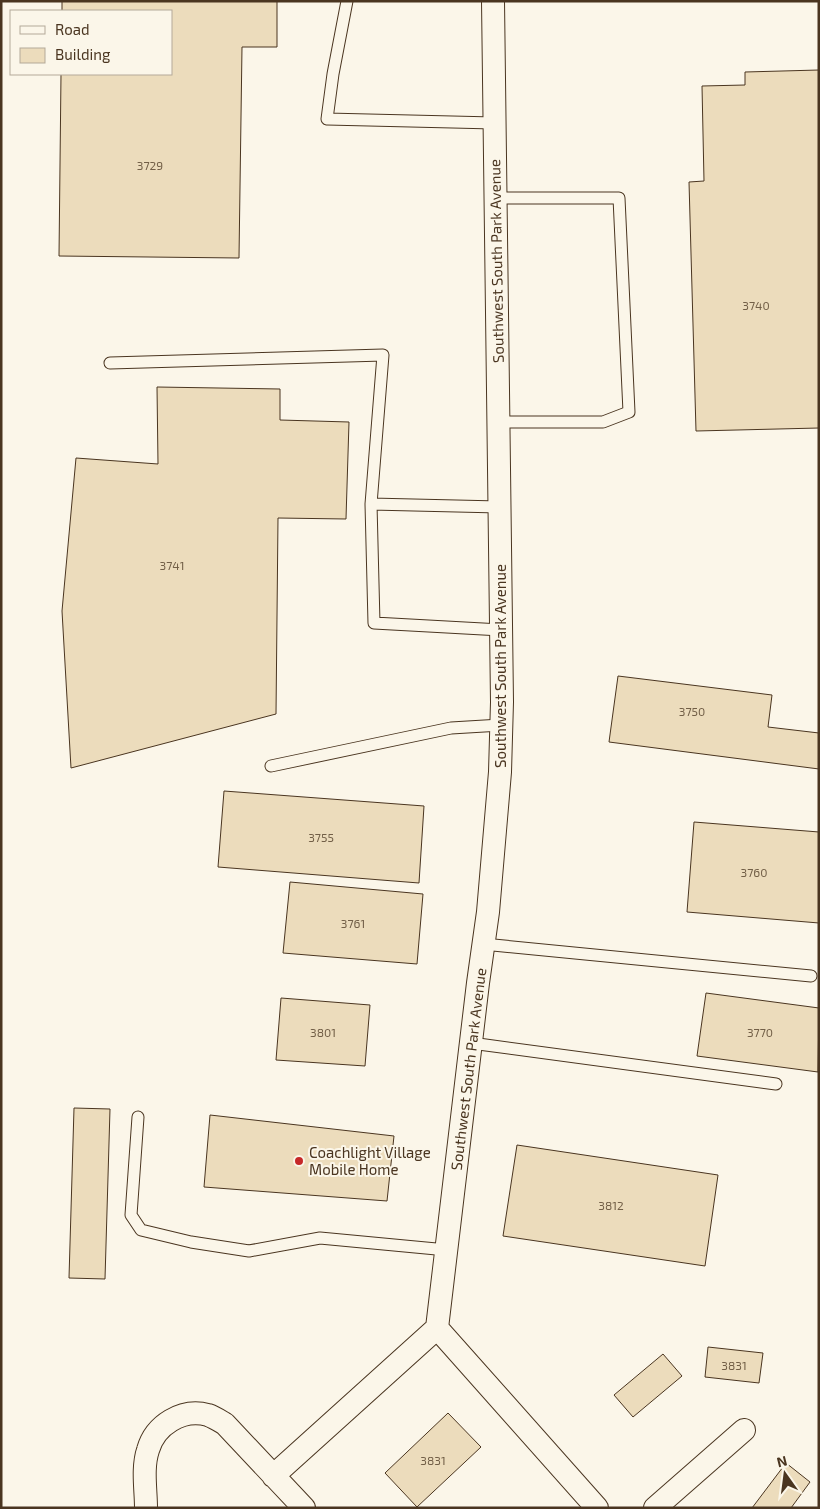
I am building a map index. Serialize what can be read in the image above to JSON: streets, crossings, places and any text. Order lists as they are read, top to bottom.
{
  "streets": {
    "street": ["Southwest South Park Avenue"]
  },
  "places": ["Coachlight Village Mobile Home"],
  "house_numbers": [
    "3729",
    "3740",
    "3741",
    "3750",
    "3755",
    "3760",
    "3761",
    "3801",
    "3770",
    "3812",
    "3831",
    "3831"
  ],
  "legend": ["Road", "Building"],
  "north": "top"
}
